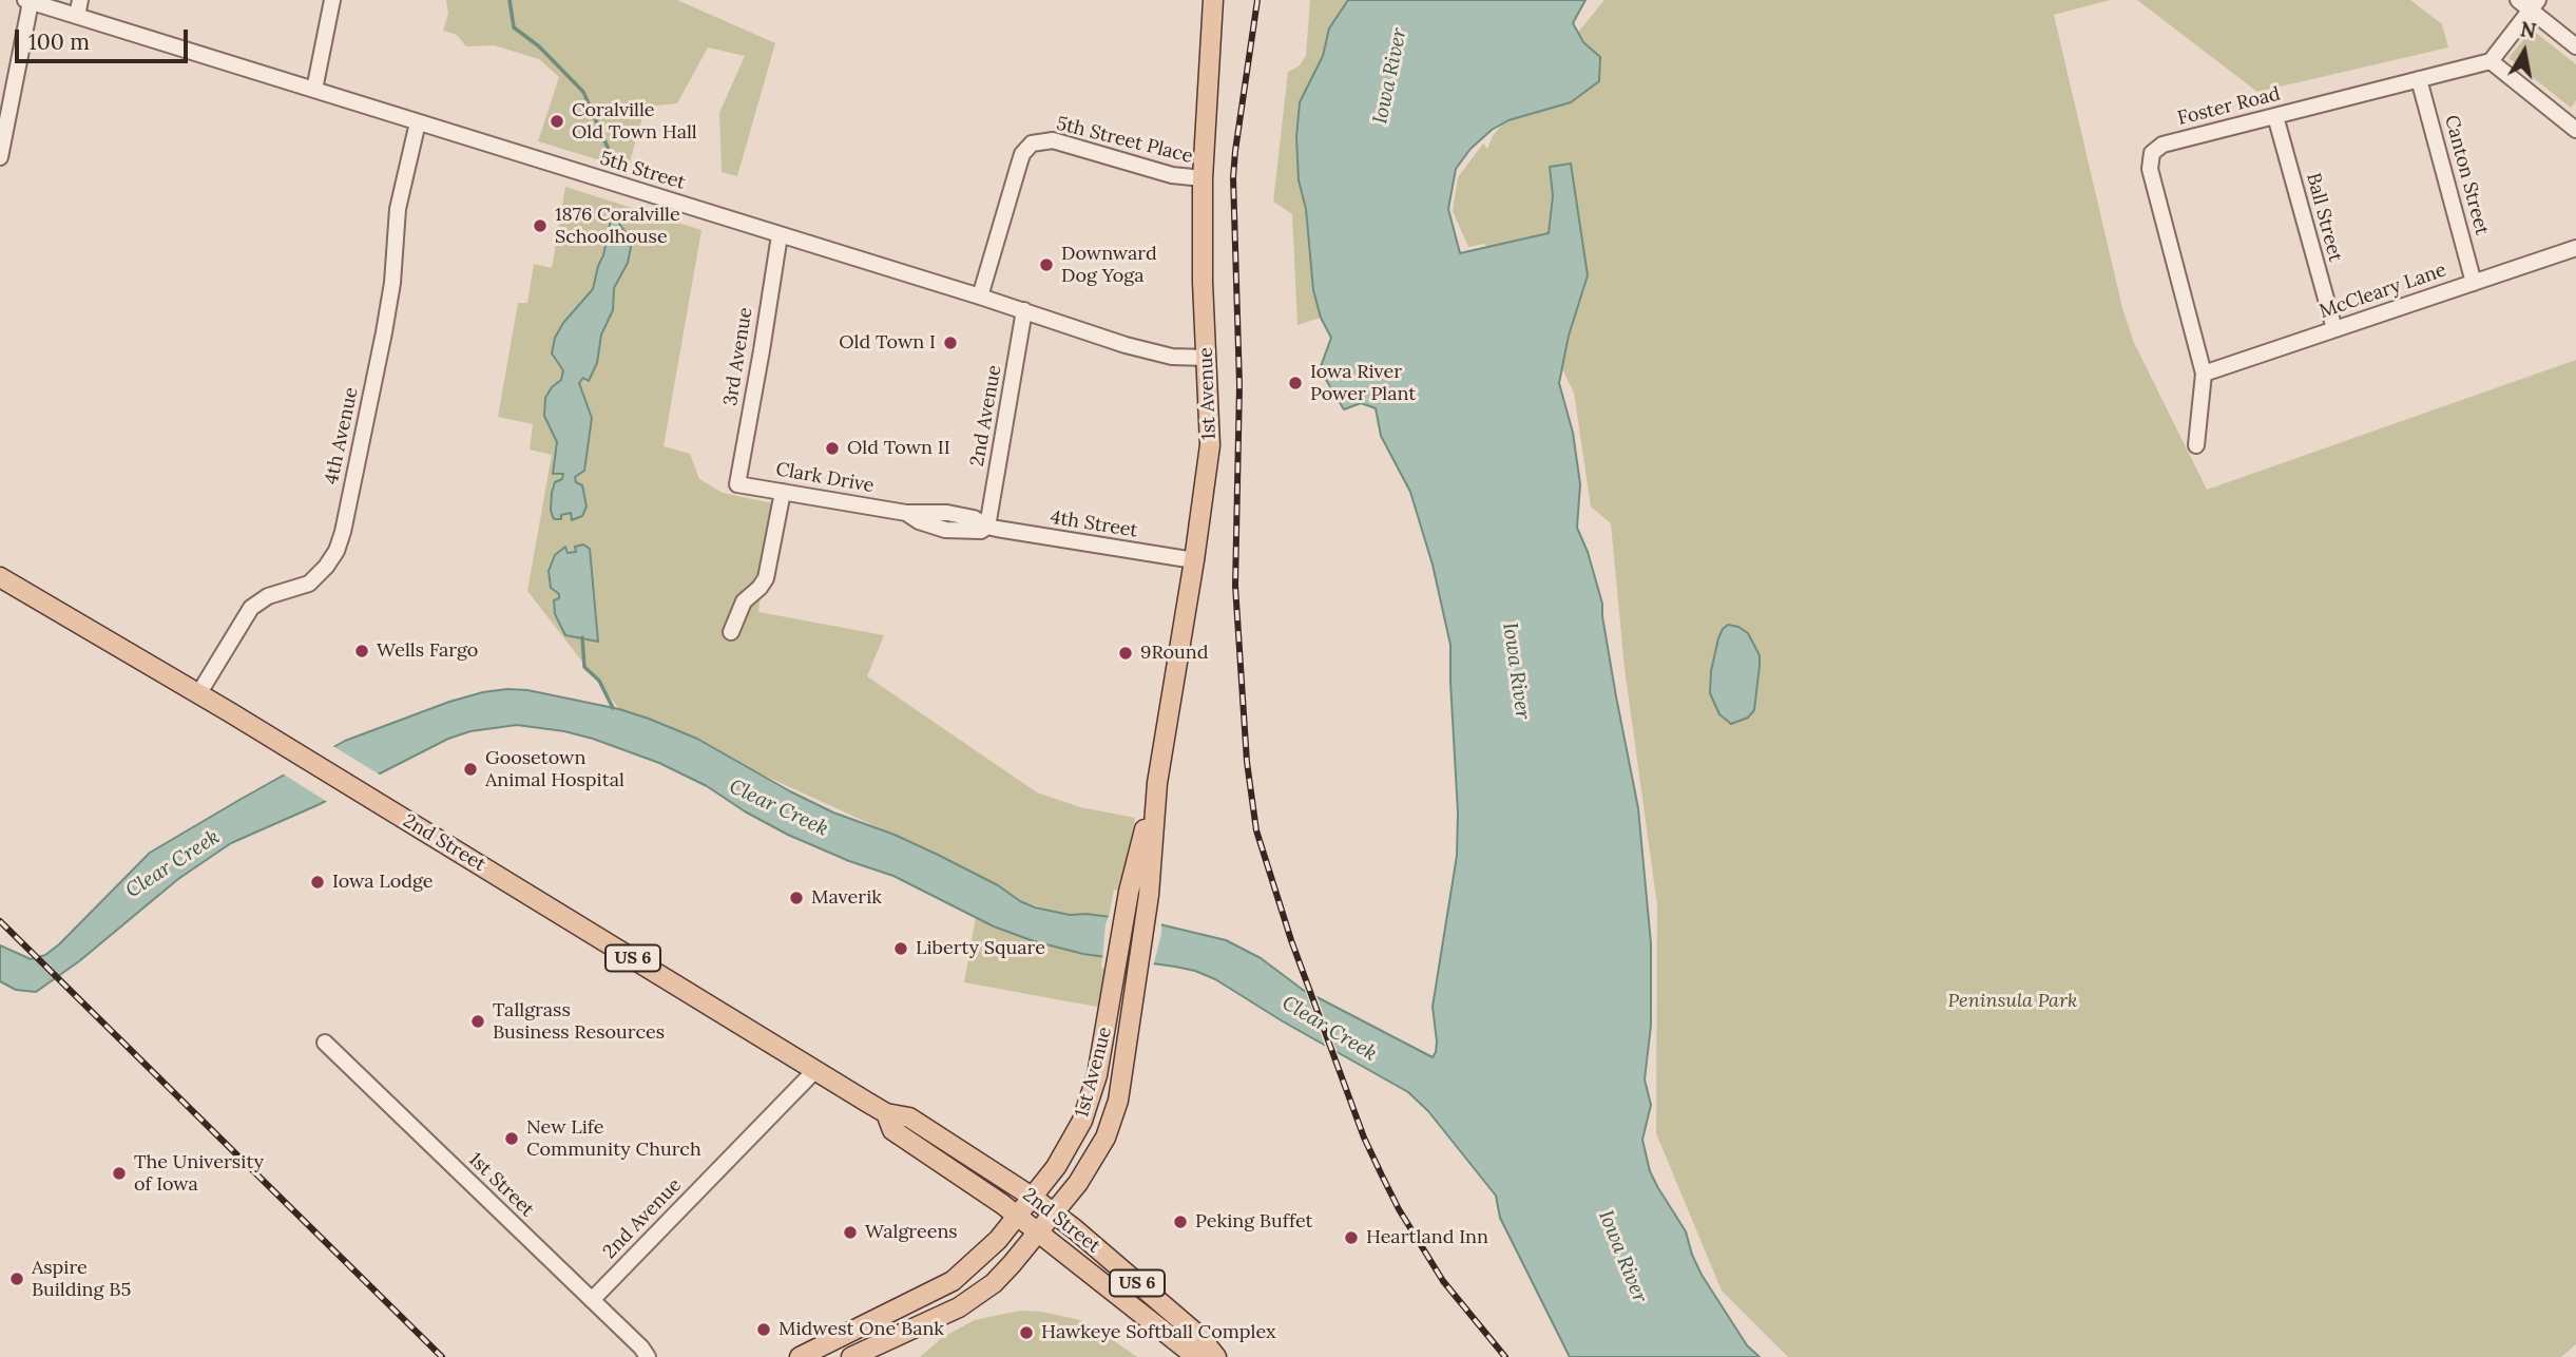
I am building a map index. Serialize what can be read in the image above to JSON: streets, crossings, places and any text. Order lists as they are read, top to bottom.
{
  "streets": {
    "main road": ["1st Avenue", "2nd Street", "US 6"],
    "street": [
      "Foster Road",
      "5th Street Place",
      "5th Street",
      "Canton Street",
      "Ball Street",
      "McCleary Lane",
      "3rd Avenue",
      "2nd Avenue",
      "4th Avenue",
      "Clark Drive",
      "4th Street",
      "1st Street"
    ]
  },
  "crossings": [
    ["Foster Road", "Canton Street"],
    ["Foster Road", "Ball Street"],
    ["Foster Road", "McCleary Lane"],
    ["5th Street Place", "5th Street"],
    ["5th Street Place", "1st Avenue"],
    ["5th Street", "3rd Avenue"],
    ["5th Street", "1st Avenue"],
    ["5th Street", "2nd Avenue"],
    ["5th Street", "4th Avenue"],
    ["Canton Street", "McCleary Lane"],
    ["Ball Street", "McCleary Lane"],
    ["3rd Avenue", "Clark Drive"],
    ["1st Avenue", "4th Street"],
    ["1st Avenue", "2nd Street"],
    ["2nd Avenue", "Clark Drive"],
    ["2nd Avenue", "4th Street"],
    ["2nd Avenue", "2nd Street"],
    ["2nd Avenue", "1st Street"],
    ["4th Avenue", "2nd Street"],
    ["Clark Drive", "4th Street"]
  ],
  "water": ["Iowa River", "Clear Creek"],
  "parks": ["Peninsula Park"],
  "places": [
    "Coralville Old Town Hall",
    "1876 Coralville Schoolhouse",
    "Downward Dog Yoga",
    "Old Town I",
    "Iowa River Power Plant",
    "Old Town II",
    "Wells Fargo",
    "9Round",
    "Goosetown Animal Hospital",
    "Iowa Lodge",
    "Maverik",
    "Liberty Square",
    "Tallgrass Business Resources",
    "New Life Community Church",
    "The University of Iowa",
    "Peking Buffet",
    "Walgreens",
    "Heartland Inn",
    "Aspire Building B5",
    "Midwest One Bank",
    "Hawkeye Softball Complex"
  ],
  "scale_bar": "100 m",
  "north": "top"
}
